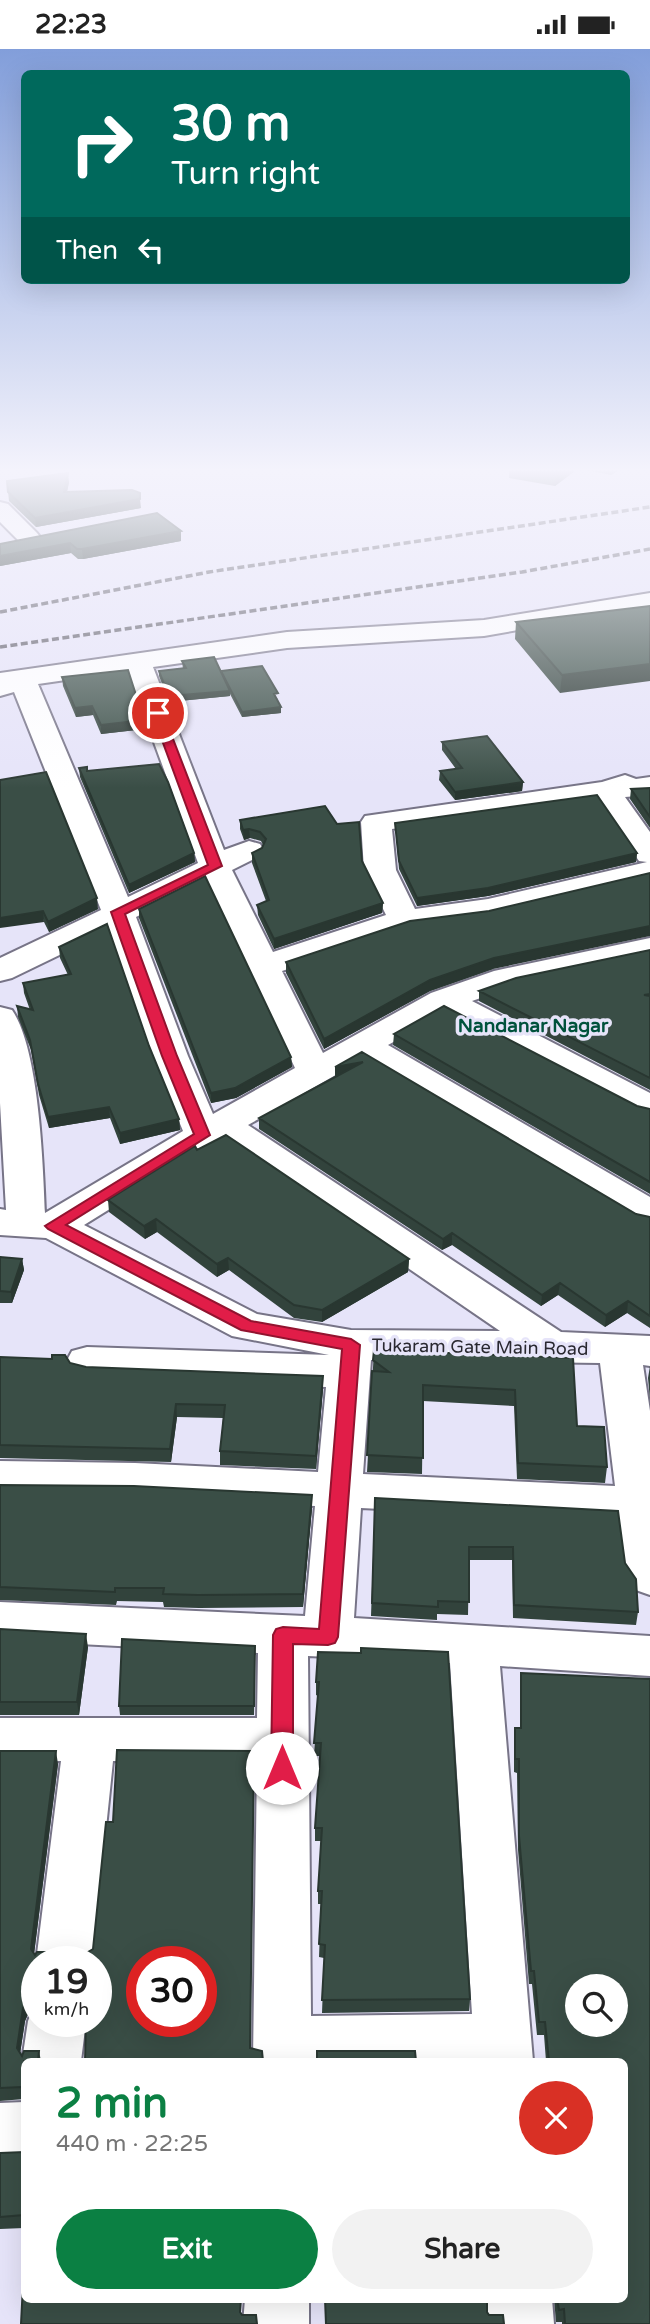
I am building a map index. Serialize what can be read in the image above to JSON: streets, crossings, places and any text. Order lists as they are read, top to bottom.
{
  "streets": {
    "street": ["Tukaram Gate Main Road"]
  },
  "districts": ["Nandanar Nagar"],
  "page": {
    "status": "22:23",
    "turn": ["30 m", "Turn right"],
    "then": "Then",
    "speed": "19 km/h",
    "limit": "30",
    "heading": ["2 min", "440 m · 22:25"],
    "buttons": ["Exit", "Share"]
  }
}
